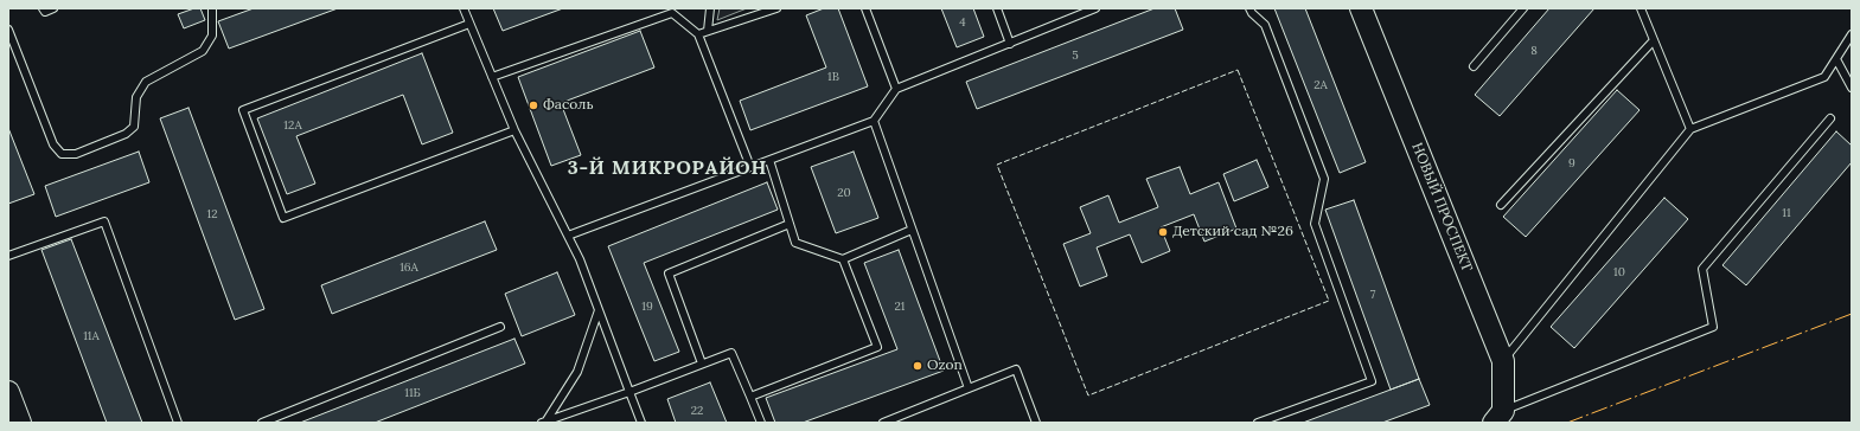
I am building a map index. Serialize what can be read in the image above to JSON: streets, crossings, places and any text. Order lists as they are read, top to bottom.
{
  "streets": {
    "street": ["НОВЫЙ ПРОСПЕКТ"]
  },
  "districts": ["3-Й МИКРОРАЙОН"],
  "places": ["Фасоль", "Детский сад №26", "Ozon"],
  "house_numbers": [
    "4",
    "8",
    "5",
    "1В",
    "2А",
    "12А",
    "9",
    "20",
    "11",
    "12",
    "16А",
    "10",
    "7",
    "19",
    "21",
    "11А",
    "11Б",
    "22"
  ]
}
